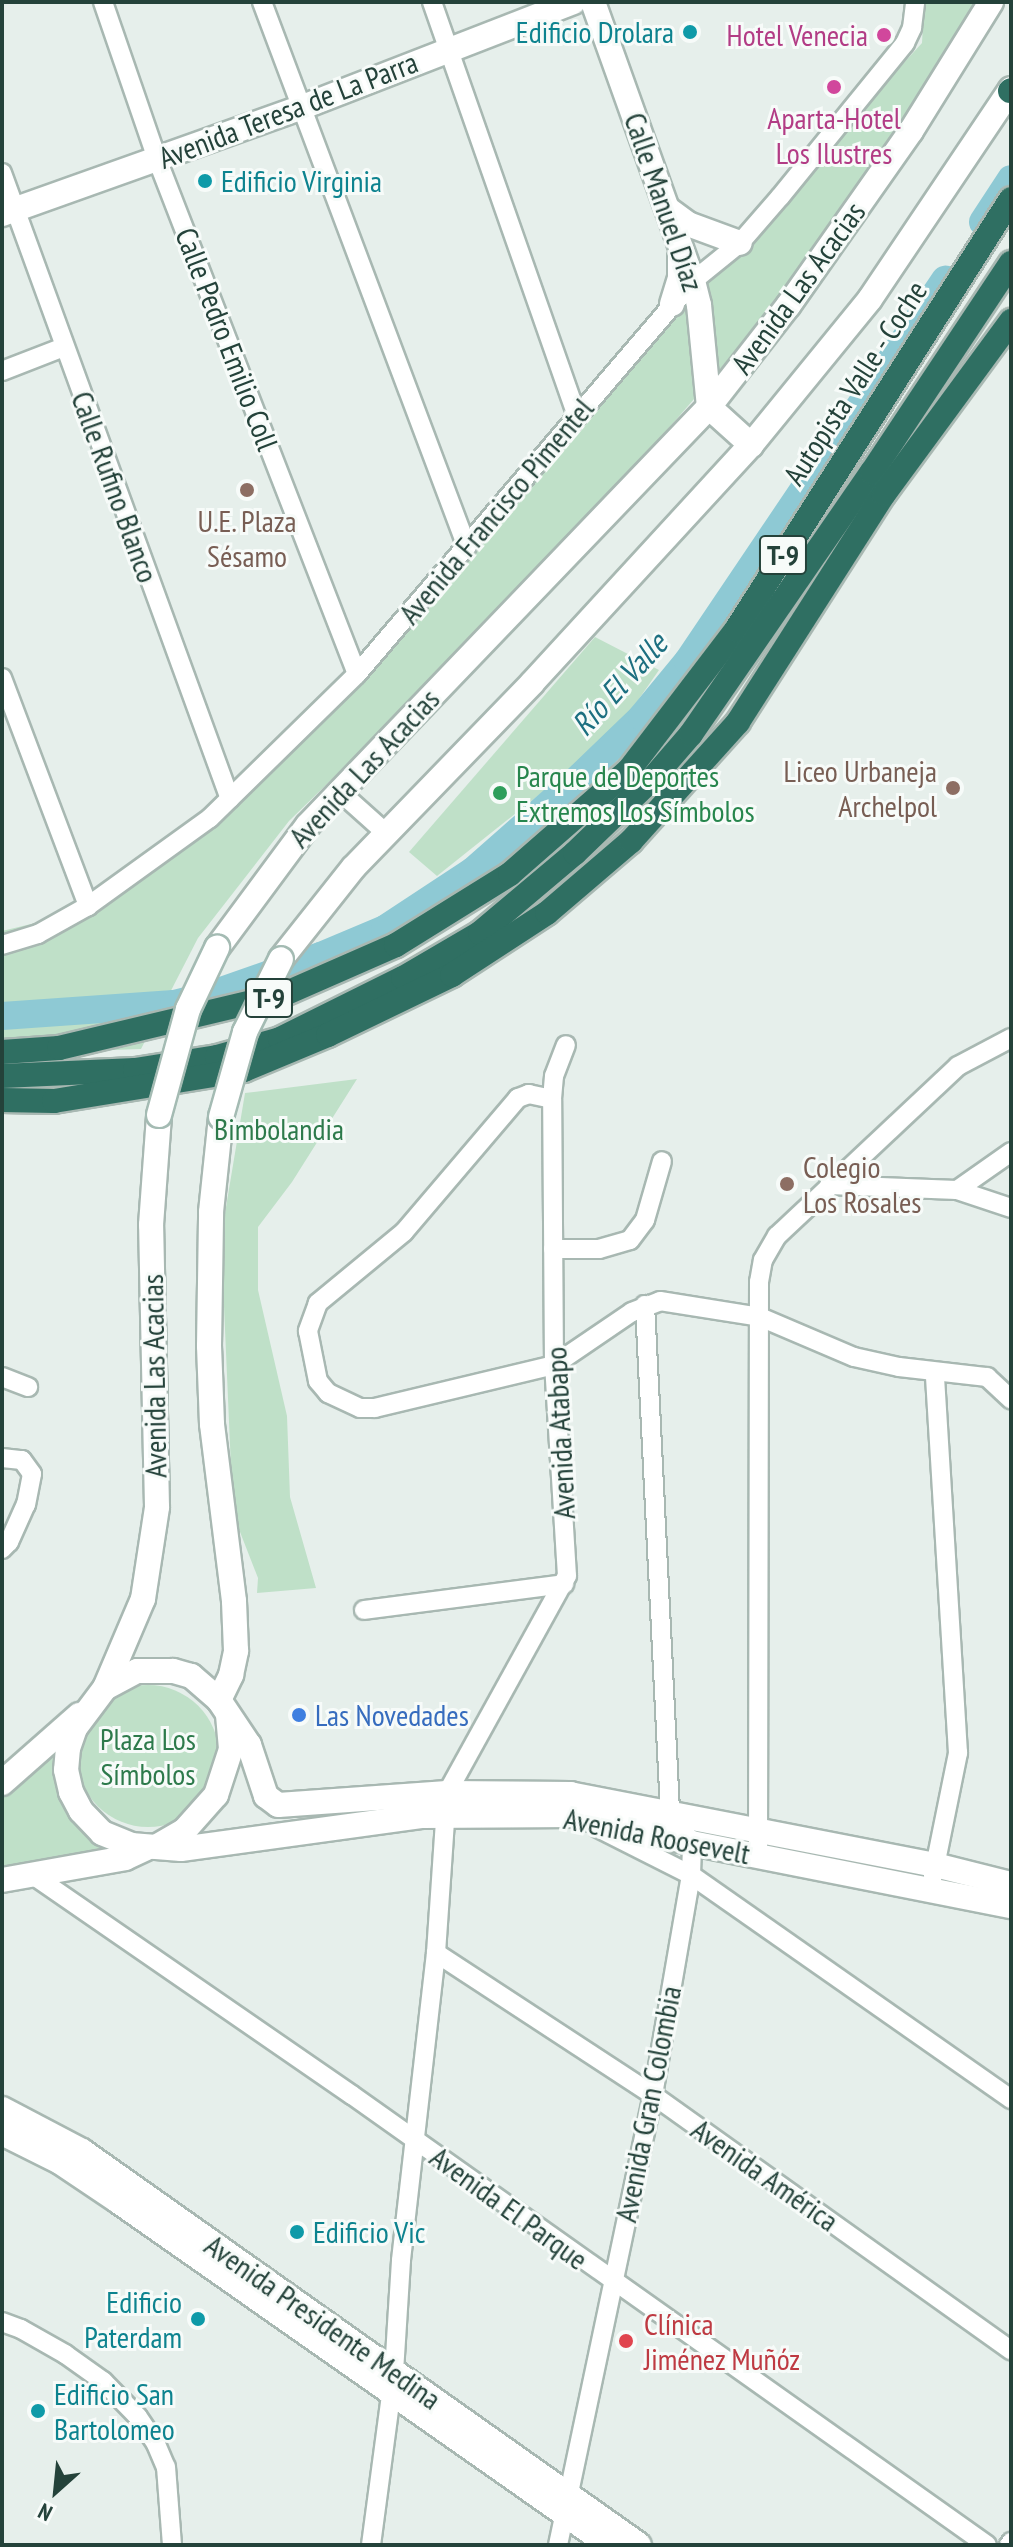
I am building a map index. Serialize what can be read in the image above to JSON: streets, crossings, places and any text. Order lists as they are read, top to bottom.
{
  "streets": {
    "highway": ["Autopista Valle - Coche", "T-9"],
    "main road": [
      "Avenida Teresa de La Parra",
      "Calle Manuel Díaz",
      "Avenida Las Acacias",
      "Avenida Roosevelt",
      "Avenida Presidente Medina"
    ],
    "street": [
      "Calle Pedro Emilio Coll",
      "Calle Rufino Blanco",
      "Avenida Francisco Pimentel",
      "Avenida Atabapo",
      "Avenida Gran Colombia",
      "Avenida América",
      "Avenida El Parque"
    ]
  },
  "crossings": [
    ["Avenida Teresa de La Parra", "Calle Pedro Emilio Coll"],
    ["Avenida Teresa de La Parra", "Calle Rufino Blanco"],
    ["Calle Manuel Díaz", "Avenida Las Acacias"],
    ["Calle Manuel Díaz", "Avenida Francisco Pimentel"],
    ["Avenida Las Acacias", "Avenida Roosevelt"],
    ["Calle Pedro Emilio Coll", "Avenida Francisco Pimentel"],
    ["Calle Rufino Blanco", "Avenida Francisco Pimentel"],
    ["Avenida Atabapo", "Avenida Roosevelt"],
    ["Avenida Roosevelt", "Avenida Gran Colombia"],
    ["Avenida Gran Colombia", "Avenida América"],
    ["Avenida Gran Colombia", "Avenida El Parque"],
    ["Avenida Gran Colombia", "Avenida Presidente Medina"]
  ],
  "water": ["Río El Valle"],
  "parks": ["Bimbolandia", "Plaza Los Símbolos"],
  "places": [
    "Edificio Drolara",
    "Hotel Venecia",
    "Aparta-Hotel Los Ilustres",
    "Edificio Virginia",
    "U.E. Plaza Sésamo",
    "Liceo Urbaneja Archelpol",
    "Parque de Deportes Extremos Los Símbolos",
    "Colegio Los Rosales",
    "Las Novedades",
    "Edificio Vic",
    "Edificio Paterdam",
    "Clínica Jiménez Muñóz",
    "Edificio San Bartolomeo"
  ],
  "north": "bottom left"
}
